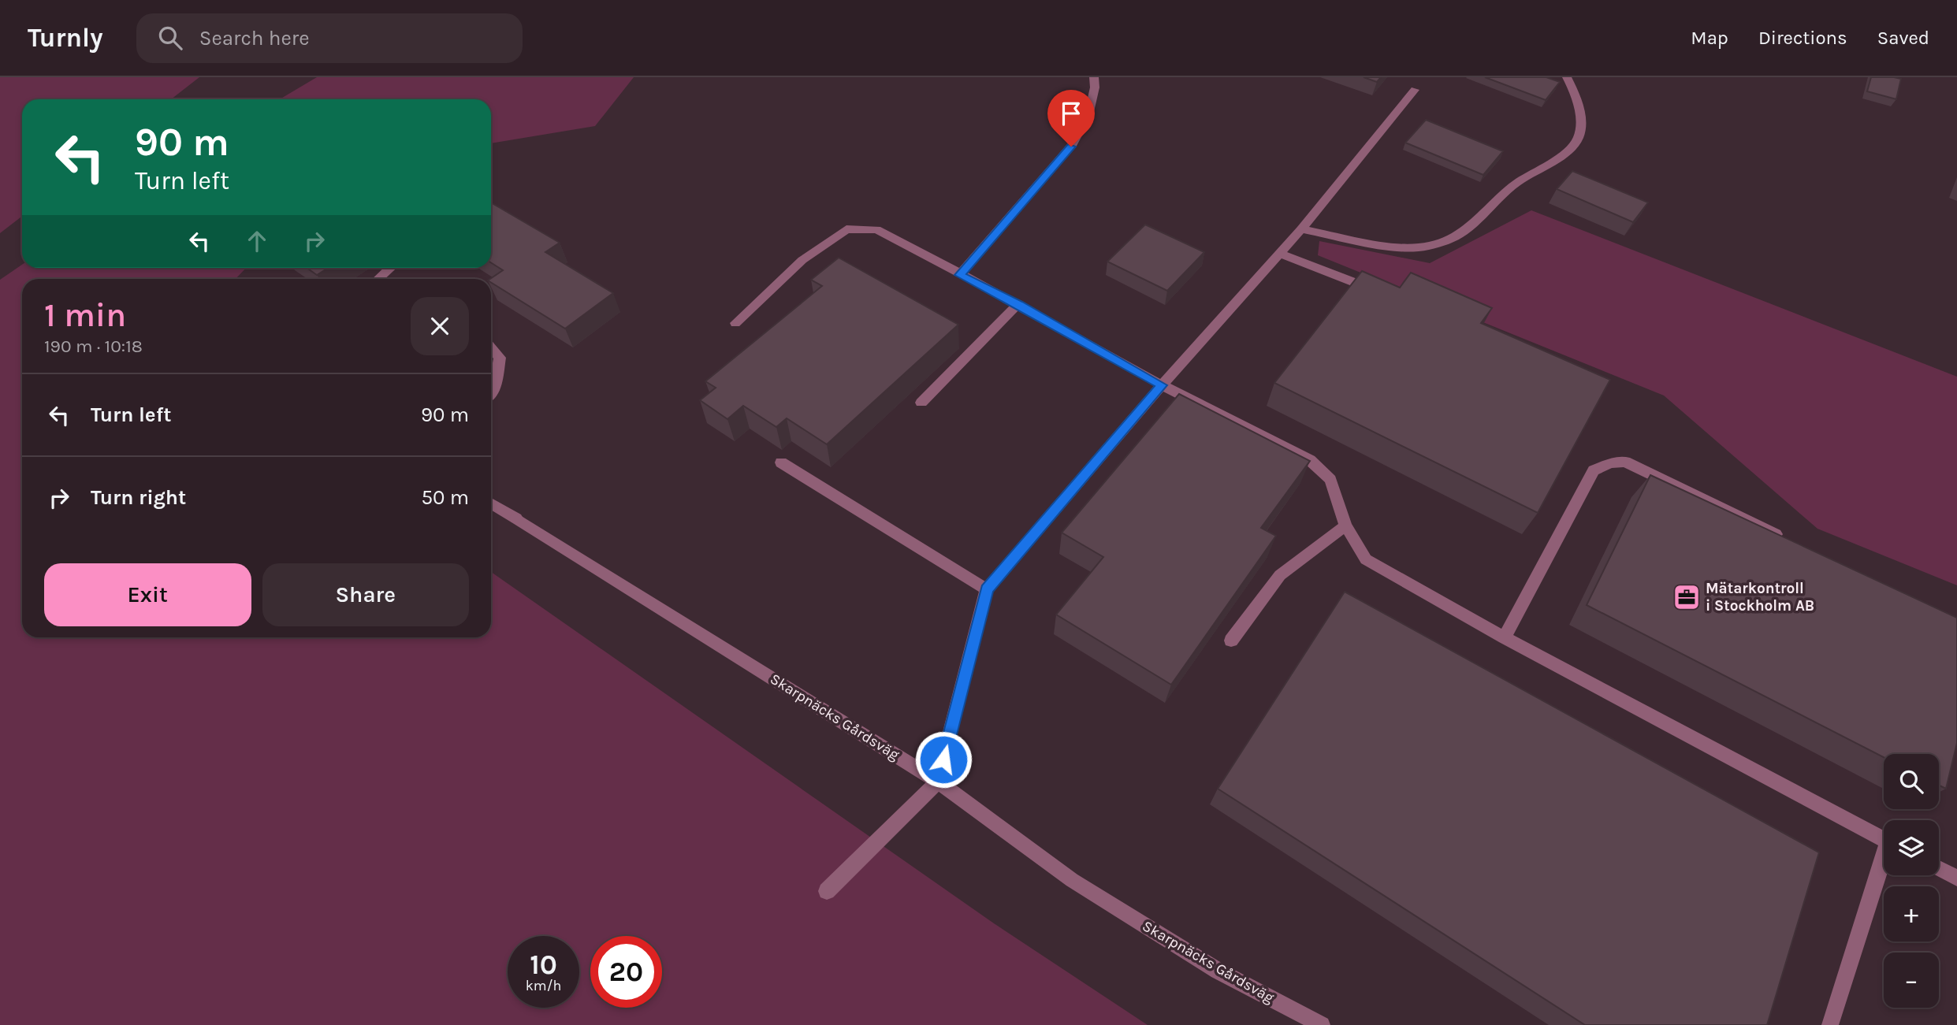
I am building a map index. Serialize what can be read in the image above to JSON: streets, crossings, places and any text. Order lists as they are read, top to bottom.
{
  "streets": {
    "street": ["Skarpnäcks Gårdsväg"]
  },
  "places": {
    "office": ["Mätarkontroll i Stockholm AB"]
  },
  "page": {
    "header": "Turnly",
    "search": "Search here",
    "nav": ["Map", "Directions", "Saved"],
    "turn": ["90 m", "Turn left"],
    "heading": ["1 min", "190 m · 10:18"],
    "list": [
      {
        "name": "Turn left",
        "value": "90 m"
      },
      {
        "name": "Turn right",
        "value": "50 m"
      }
    ],
    "buttons": ["Exit", "Share"],
    "map_buttons": ["+", "−"],
    "speed": "10 km/h",
    "limit": "20"
  }
}
